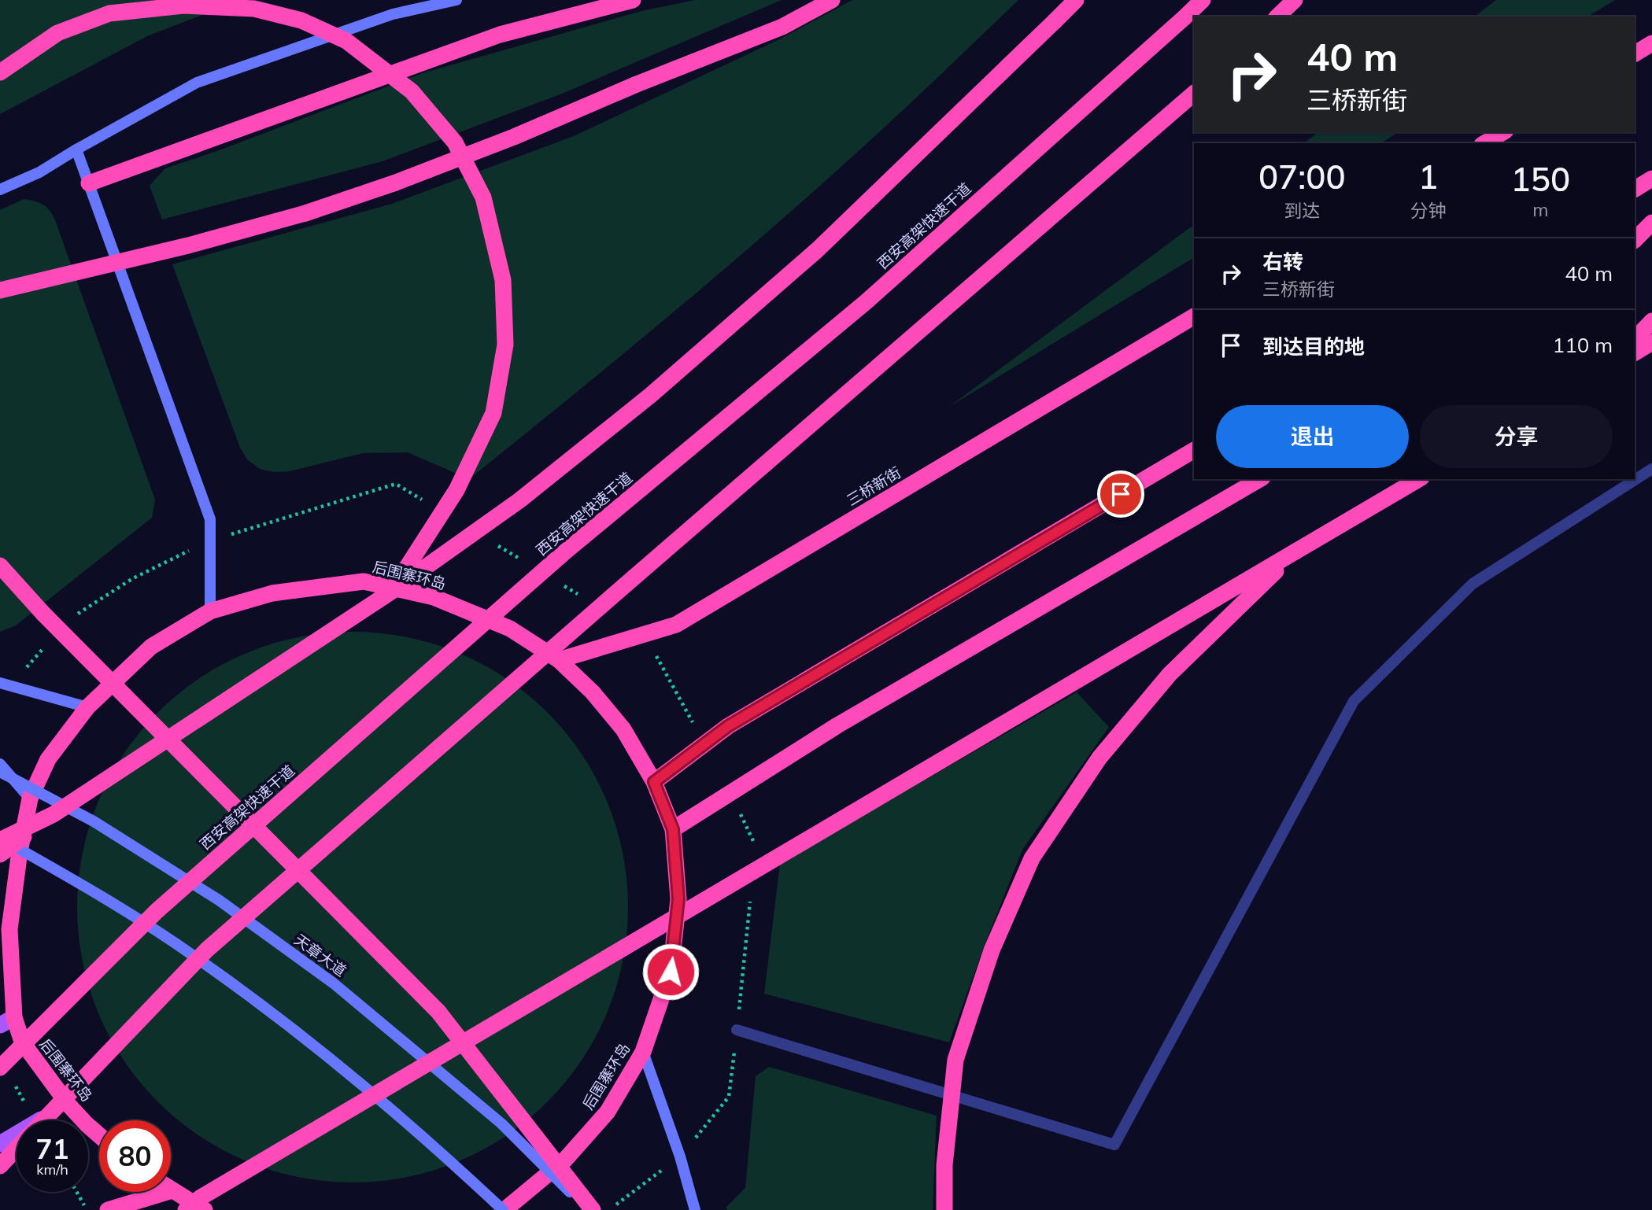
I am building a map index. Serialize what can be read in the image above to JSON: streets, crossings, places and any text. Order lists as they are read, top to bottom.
{
  "streets": {
    "highway": ["西安高架快速干道", "三桥新街", "后围寨环岛"],
    "main road": ["天章大道"]
  },
  "crossings": [
    ["三桥新街", "后围寨环岛"]
  ],
  "page": {
    "turn": ["40 m", "三桥新街"],
    "eta": [
      "07:00",
      "到达",
      "1",
      "分钟",
      "150",
      "m"
    ],
    "list": [
      {
        "name": "右转",
        "note": "三桥新街",
        "value": "40 m"
      },
      {
        "name": "到达目的地",
        "value": "110 m"
      }
    ],
    "buttons": ["退出", "分享"],
    "speed": "71 km/h",
    "limit": "80"
  }
}
